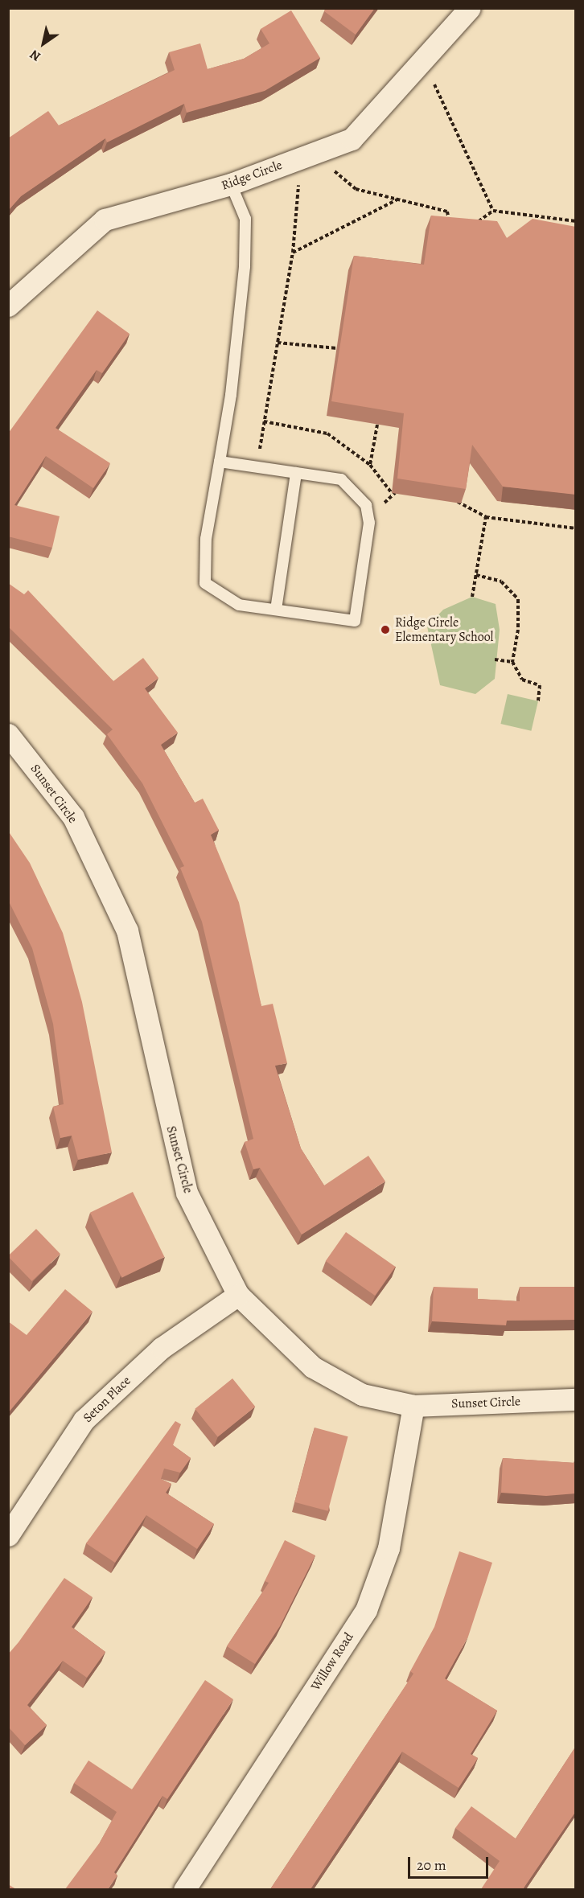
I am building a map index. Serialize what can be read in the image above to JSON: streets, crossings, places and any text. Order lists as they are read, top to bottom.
{
  "streets": {
    "street": [
      "Ridge Circle",
      "Sunset Circle",
      "Seton Place",
      "Willow Road"
    ]
  },
  "crossings": [
    ["Sunset Circle", "Seton Place"],
    ["Sunset Circle", "Willow Road"]
  ],
  "places": ["Ridge Circle Elementary School"],
  "scale_bar": "20 m",
  "north": "bottom left"
}
